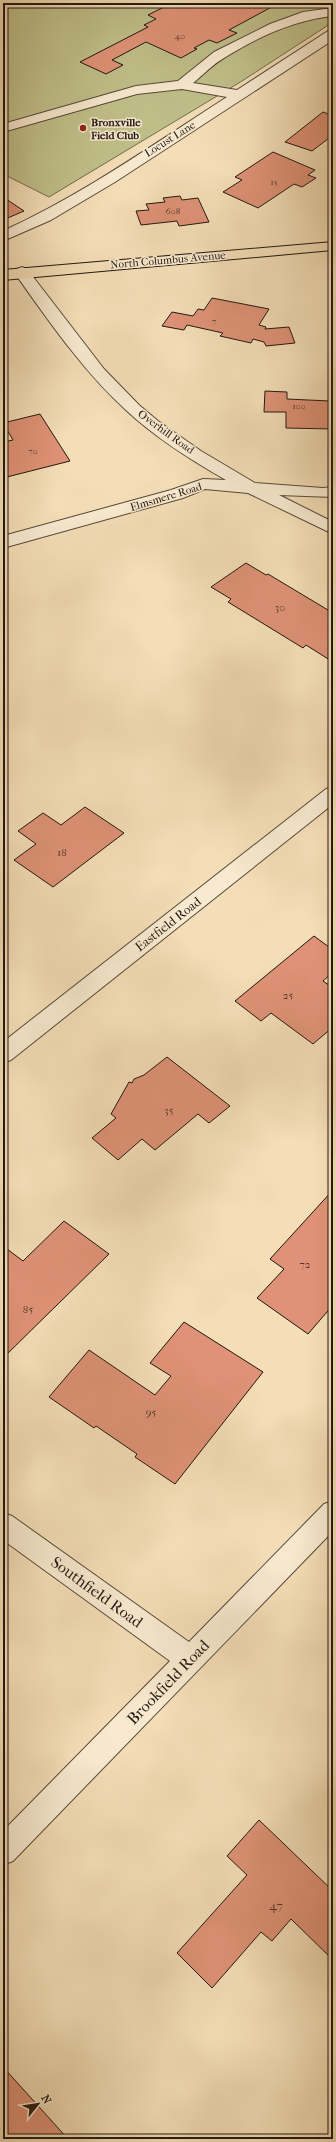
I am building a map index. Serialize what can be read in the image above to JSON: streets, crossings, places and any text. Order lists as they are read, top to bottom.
{
  "streets": {
    "main road": ["North Columbus Avenue"],
    "street": [
      "Locust Lane",
      "Overhill Road",
      "Elmsmere Road",
      "Eastfield Road",
      "Southfield Road",
      "Brookfield Road"
    ]
  },
  "crossings": [
    ["North Columbus Avenue", "Overhill Road"],
    ["Overhill Road", "Elmsmere Road"],
    ["Southfield Road", "Brookfield Road"]
  ],
  "places": ["Bronxville Field Club"],
  "house_numbers": [
    "40",
    "15",
    "608",
    "7",
    "100",
    "70",
    "30",
    "18",
    "25",
    "35",
    "72",
    "85",
    "95",
    "47"
  ],
  "north": "top right"
}
